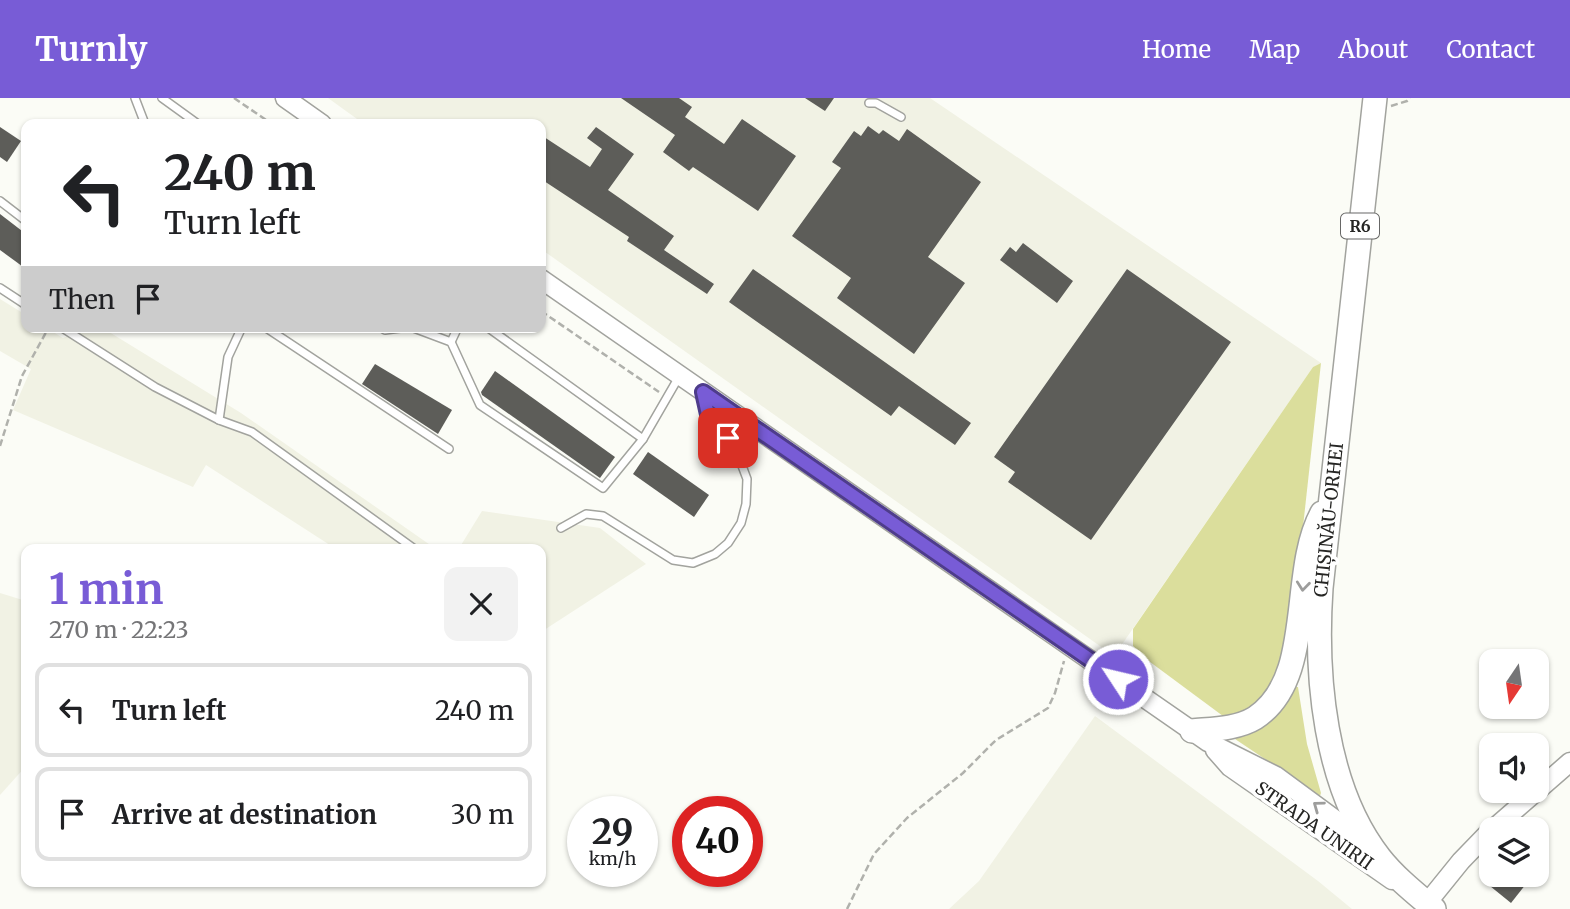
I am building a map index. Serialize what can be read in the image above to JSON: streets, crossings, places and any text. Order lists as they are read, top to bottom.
{
  "streets": {
    "main road": ["R6", "CHIȘINĂU-ORHEI"],
    "street": ["STRADA UNIRII"]
  },
  "crossings": [
    ["CHIȘINĂU-ORHEI", "STRADA UNIRII"]
  ],
  "north": "bottom",
  "page": {
    "header": "Turnly",
    "nav": [
      "Home",
      "Map",
      "About",
      "Contact"
    ],
    "turn": ["240 m", "Turn left"],
    "then": "Then",
    "heading": ["1 min", "270 m · 22:23"],
    "list": [
      {
        "name": "Turn left",
        "value": "240 m"
      },
      {
        "name": "Arrive at destination",
        "value": "30 m"
      }
    ],
    "speed": "29 km/h",
    "limit": "40"
  }
}
